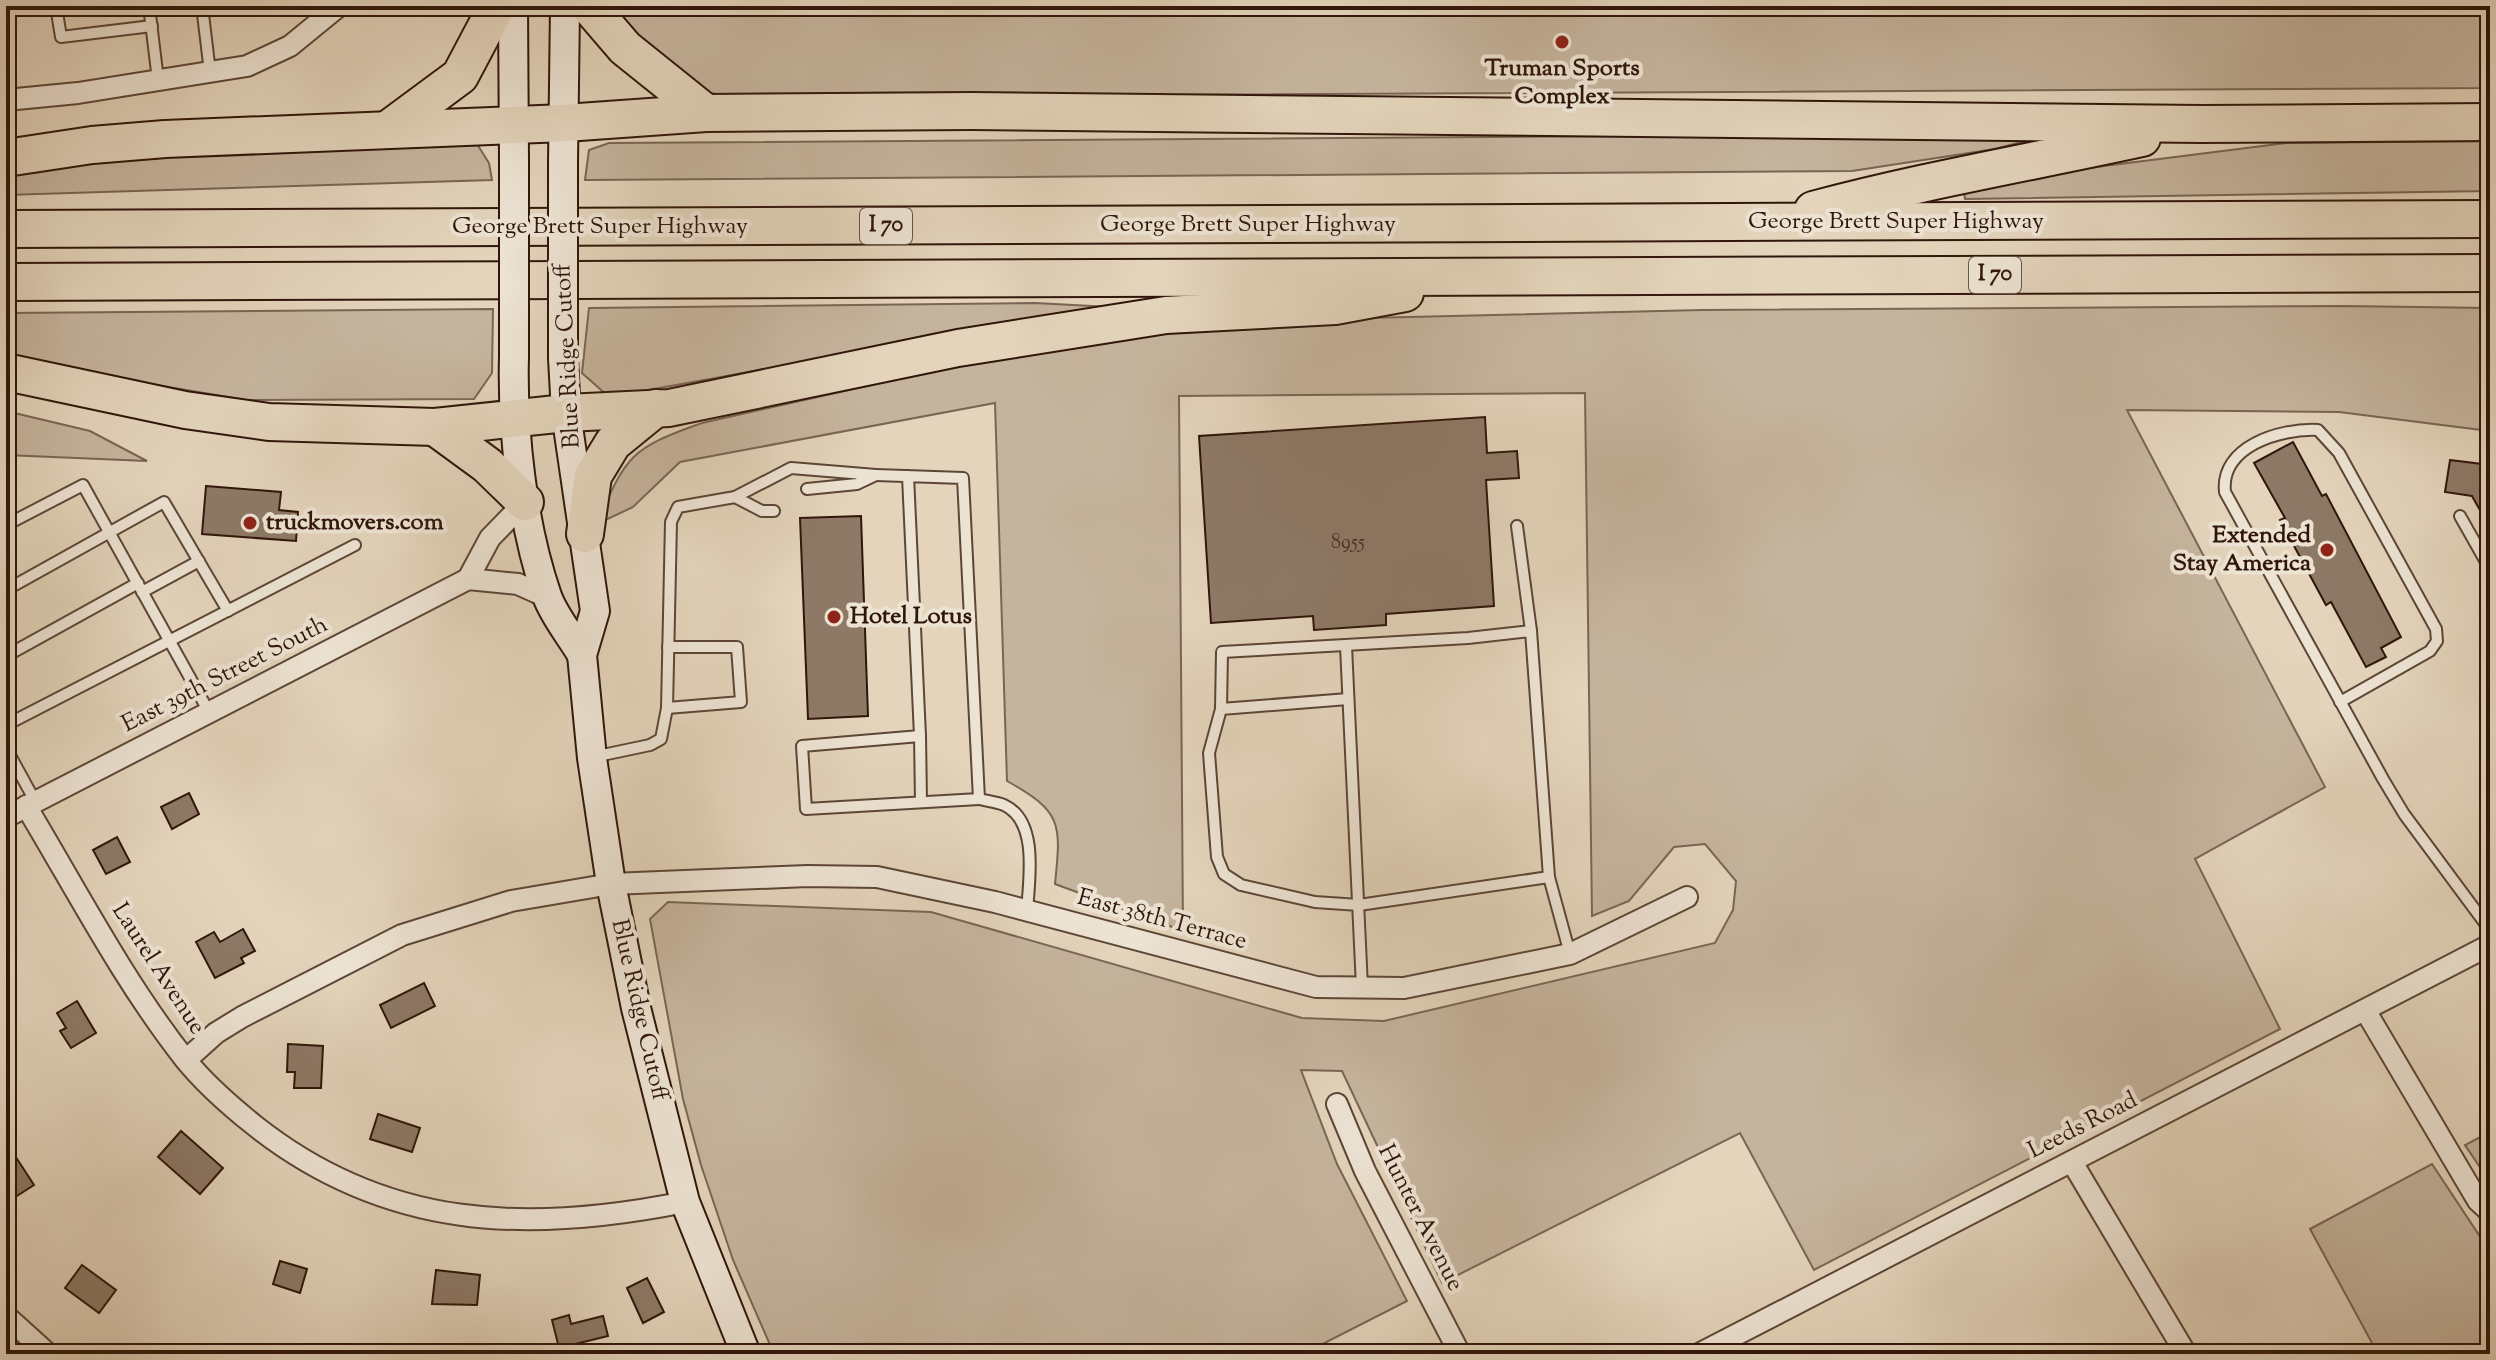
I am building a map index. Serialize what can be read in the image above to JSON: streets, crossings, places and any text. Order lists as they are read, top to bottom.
{
  "streets": {
    "highway": ["George Brett Super Highway", "I 70"],
    "main road": ["Blue Ridge Cutoff"],
    "street": [
      "East 39th Street South",
      "East 38th Terrace",
      "Laurel Avenue",
      "Leeds Road",
      "Hunter Avenue"
    ]
  },
  "crossings": [
    ["Blue Ridge Cutoff", "East 38th Terrace"],
    ["Blue Ridge Cutoff", "Laurel Avenue"],
    ["East 39th Street South", "Laurel Avenue"],
    ["East 38th Terrace", "Laurel Avenue"]
  ],
  "places": [
    "Truman Sports Complex",
    "truckmovers.com",
    "Extended Stay America",
    "Hotel Lotus"
  ],
  "house_numbers": ["8955"]
}
